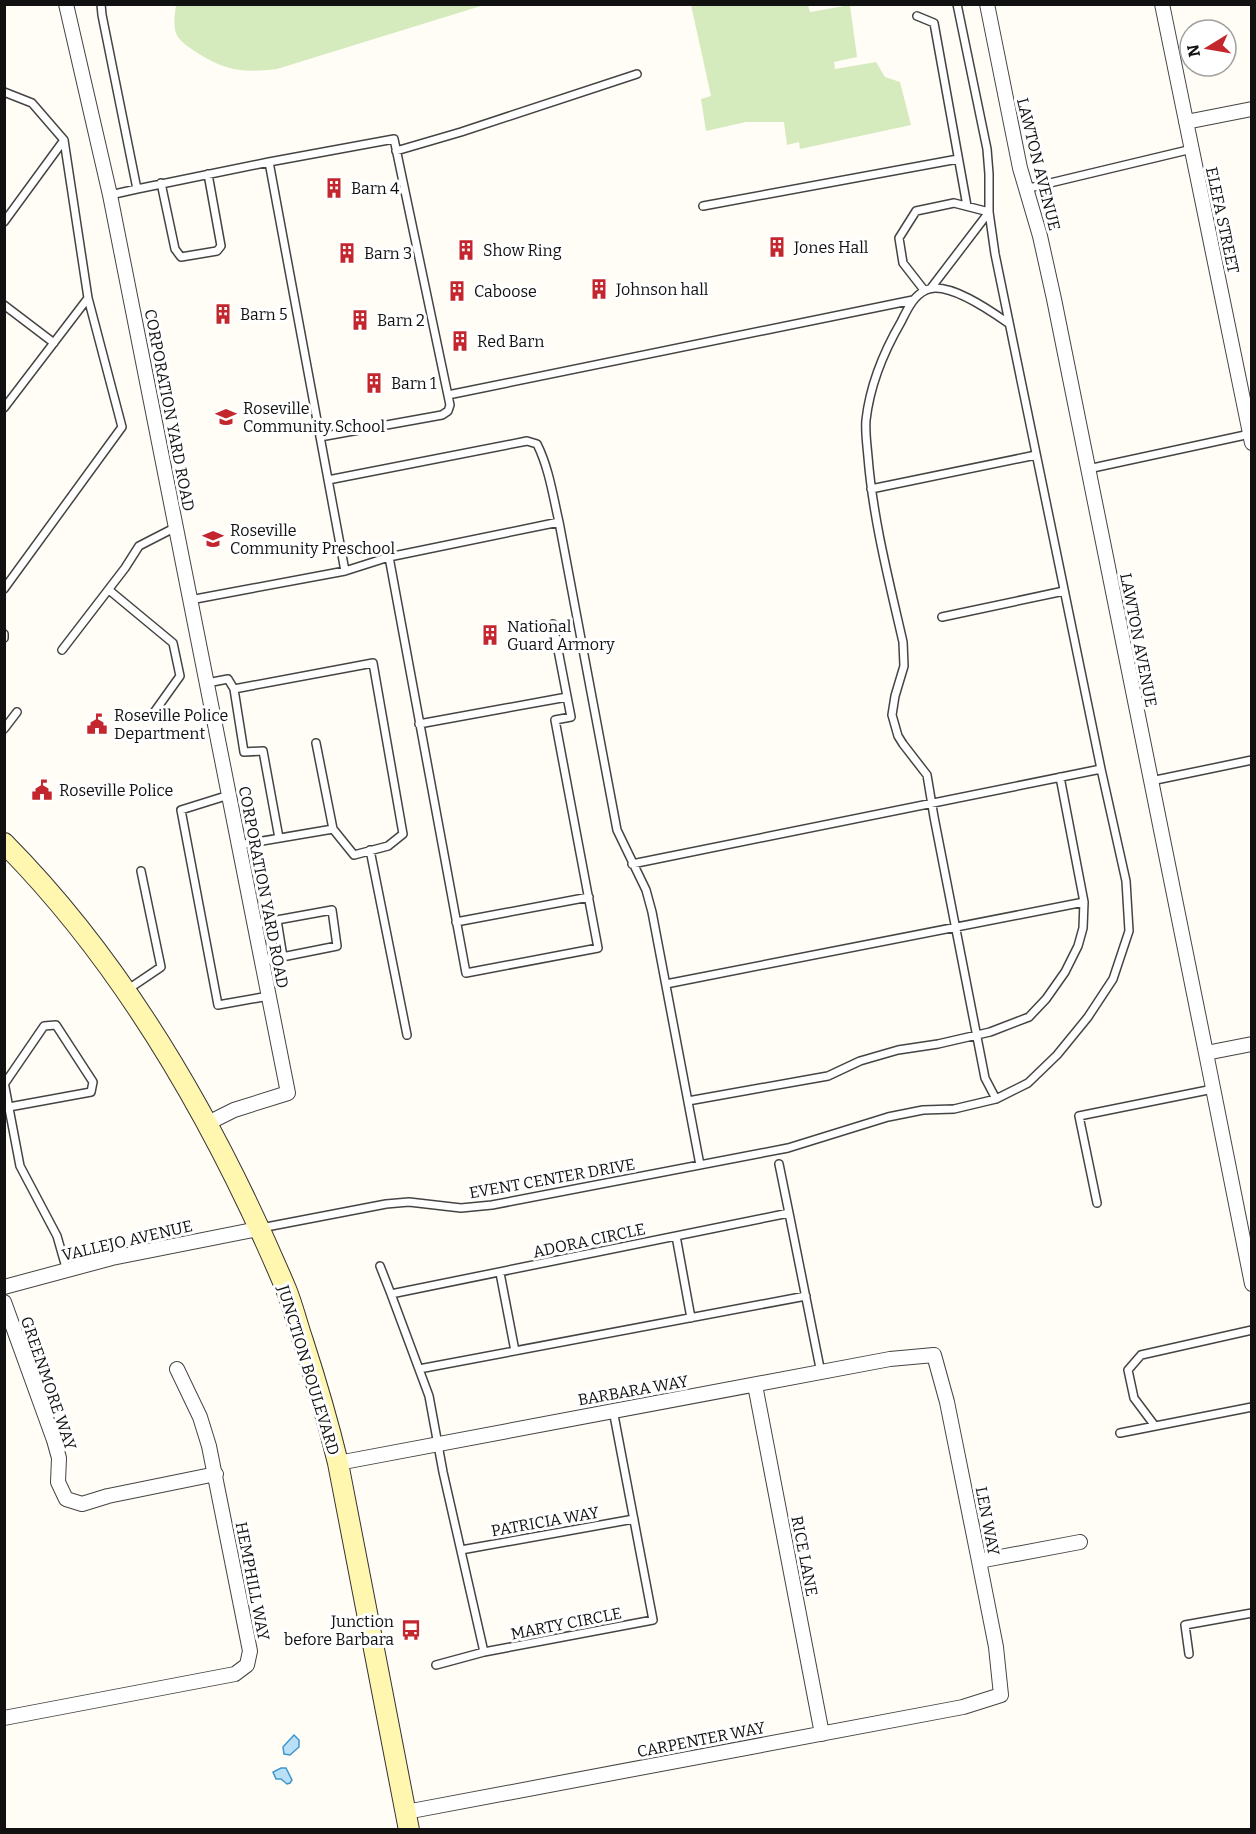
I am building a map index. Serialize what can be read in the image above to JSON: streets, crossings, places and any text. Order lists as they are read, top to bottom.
{
  "streets": {
    "main road": ["JUNCTION BOULEVARD"],
    "street": [
      "LAWTON AVENUE",
      "ELEFA STREET",
      "CORPORATION YARD ROAD",
      "VALLEJO AVENUE",
      "GREENMORE WAY",
      "BARBARA WAY",
      "LEN WAY",
      "RICE LANE",
      "HEMPHILL WAY",
      "CARPENTER WAY"
    ],
    "lane": [
      "EVENT CENTER DRIVE",
      "ADORA CIRCLE",
      "PATRICIA WAY",
      "MARTY CIRCLE"
    ]
  },
  "crossings": [
    ["CORPORATION YARD ROAD", "JUNCTION BOULEVARD"],
    ["EVENT CENTER DRIVE", "VALLEJO AVENUE"],
    ["EVENT CENTER DRIVE", "JUNCTION BOULEVARD"],
    ["VALLEJO AVENUE", "JUNCTION BOULEVARD"],
    ["JUNCTION BOULEVARD", "BARBARA WAY"],
    ["JUNCTION BOULEVARD", "CARPENTER WAY"],
    ["GREENMORE WAY", "HEMPHILL WAY"],
    ["BARBARA WAY", "LEN WAY"],
    ["BARBARA WAY", "RICE LANE"],
    ["BARBARA WAY", "MARTY CIRCLE"],
    ["PATRICIA WAY", "MARTY CIRCLE"],
    ["LEN WAY", "CARPENTER WAY"],
    ["RICE LANE", "CARPENTER WAY"]
  ],
  "places": {
    "building": [
      "Barn 4",
      "Jones Hall",
      "Show Ring",
      "Barn 3",
      "Johnson hall",
      "Caboose",
      "Barn 5",
      "Barn 2",
      "Red Barn",
      "Barn 1",
      "National Guard Armory"
    ],
    "school or university": ["Roseville Community School", "Roseville Community Preschool"],
    "public building": ["Roseville Police Department", "Roseville Police"],
    "bus stop": ["Junction before Barbara"]
  },
  "north": "left"
}
